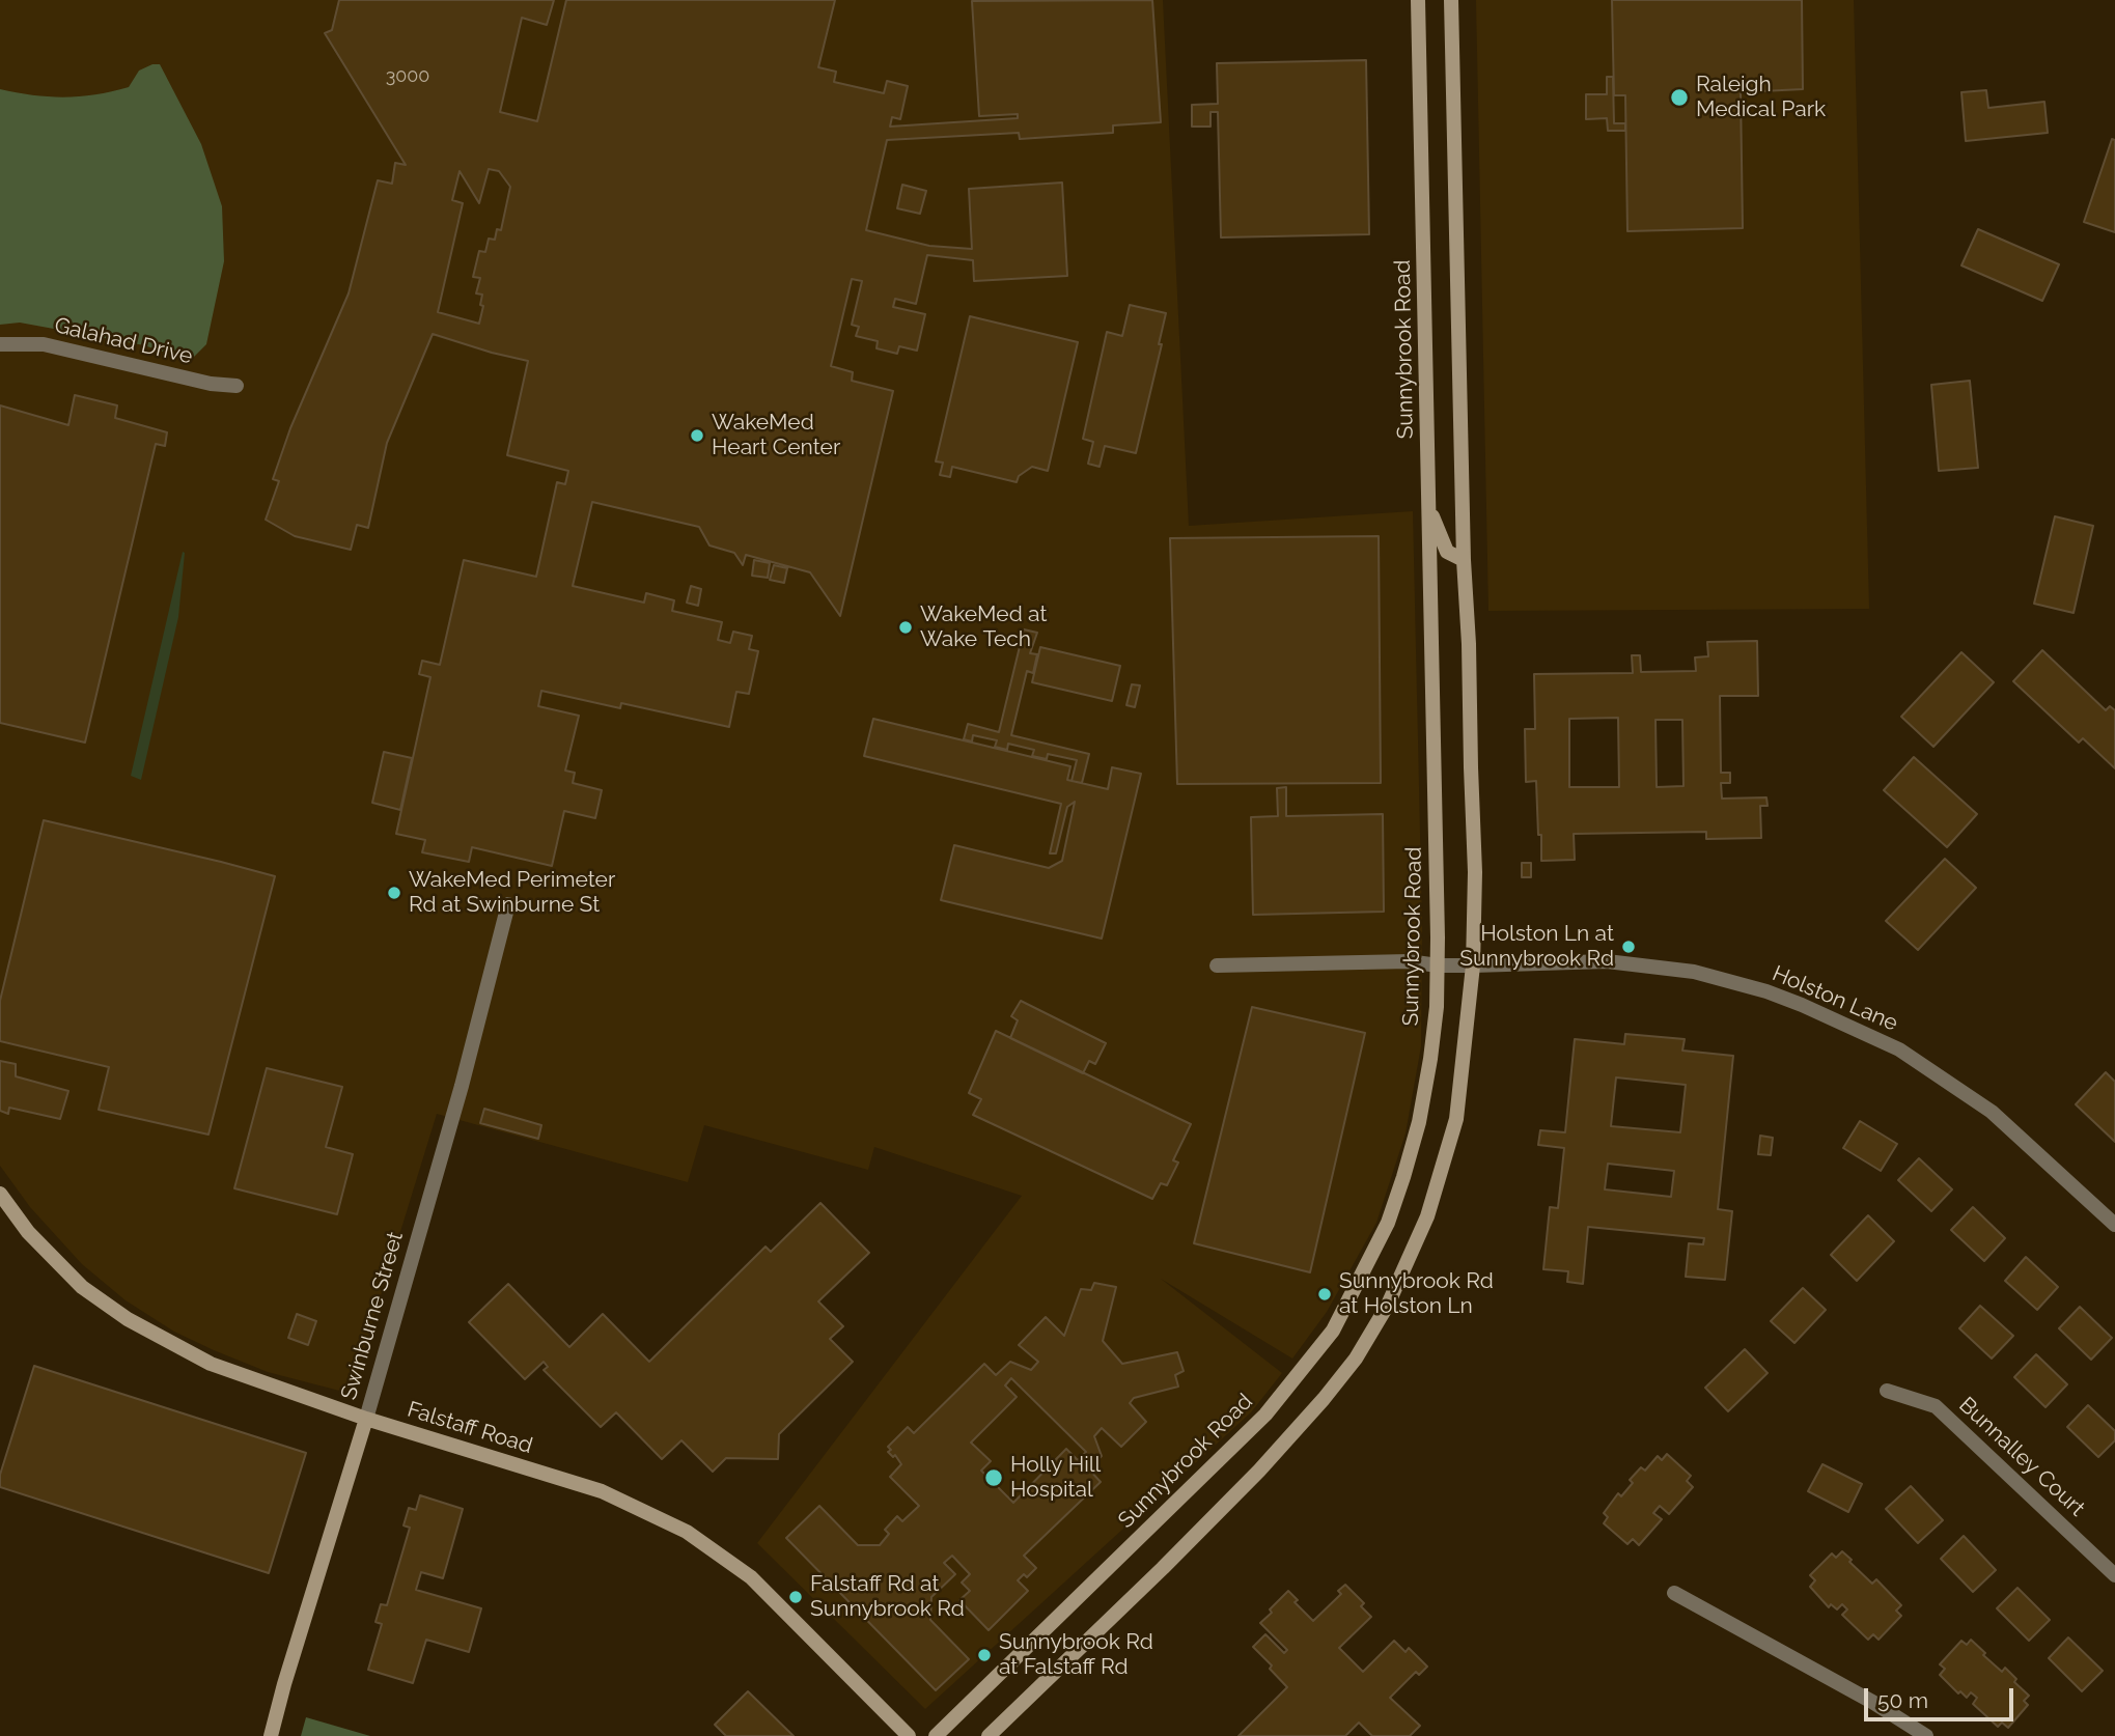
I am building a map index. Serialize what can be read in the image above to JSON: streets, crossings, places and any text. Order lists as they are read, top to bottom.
{
  "streets": {
    "main road": ["Sunnybrook Road", "Swinburne Street", "Falstaff Road"],
    "street": ["Galahad Drive", "Holston Lane", "Bunnalley Court"]
  },
  "crossings": [
    ["Sunnybrook Road", "Holston Lane"],
    ["Swinburne Street", "Falstaff Road"]
  ],
  "places": [
    "Raleigh Medical Park",
    "WakeMed Heart Center",
    "WakeMed at Wake Tech",
    "WakeMed Perimeter Rd at Swinburne St",
    "Holston Ln at Sunnybrook Rd",
    "Sunnybrook Rd at Holston Ln",
    "Holly Hill Hospital",
    "Falstaff Rd at Sunnybrook Rd",
    "Sunnybrook Rd at Falstaff Rd"
  ],
  "house_numbers": ["3000"],
  "scale_bar": "50 m"
}
